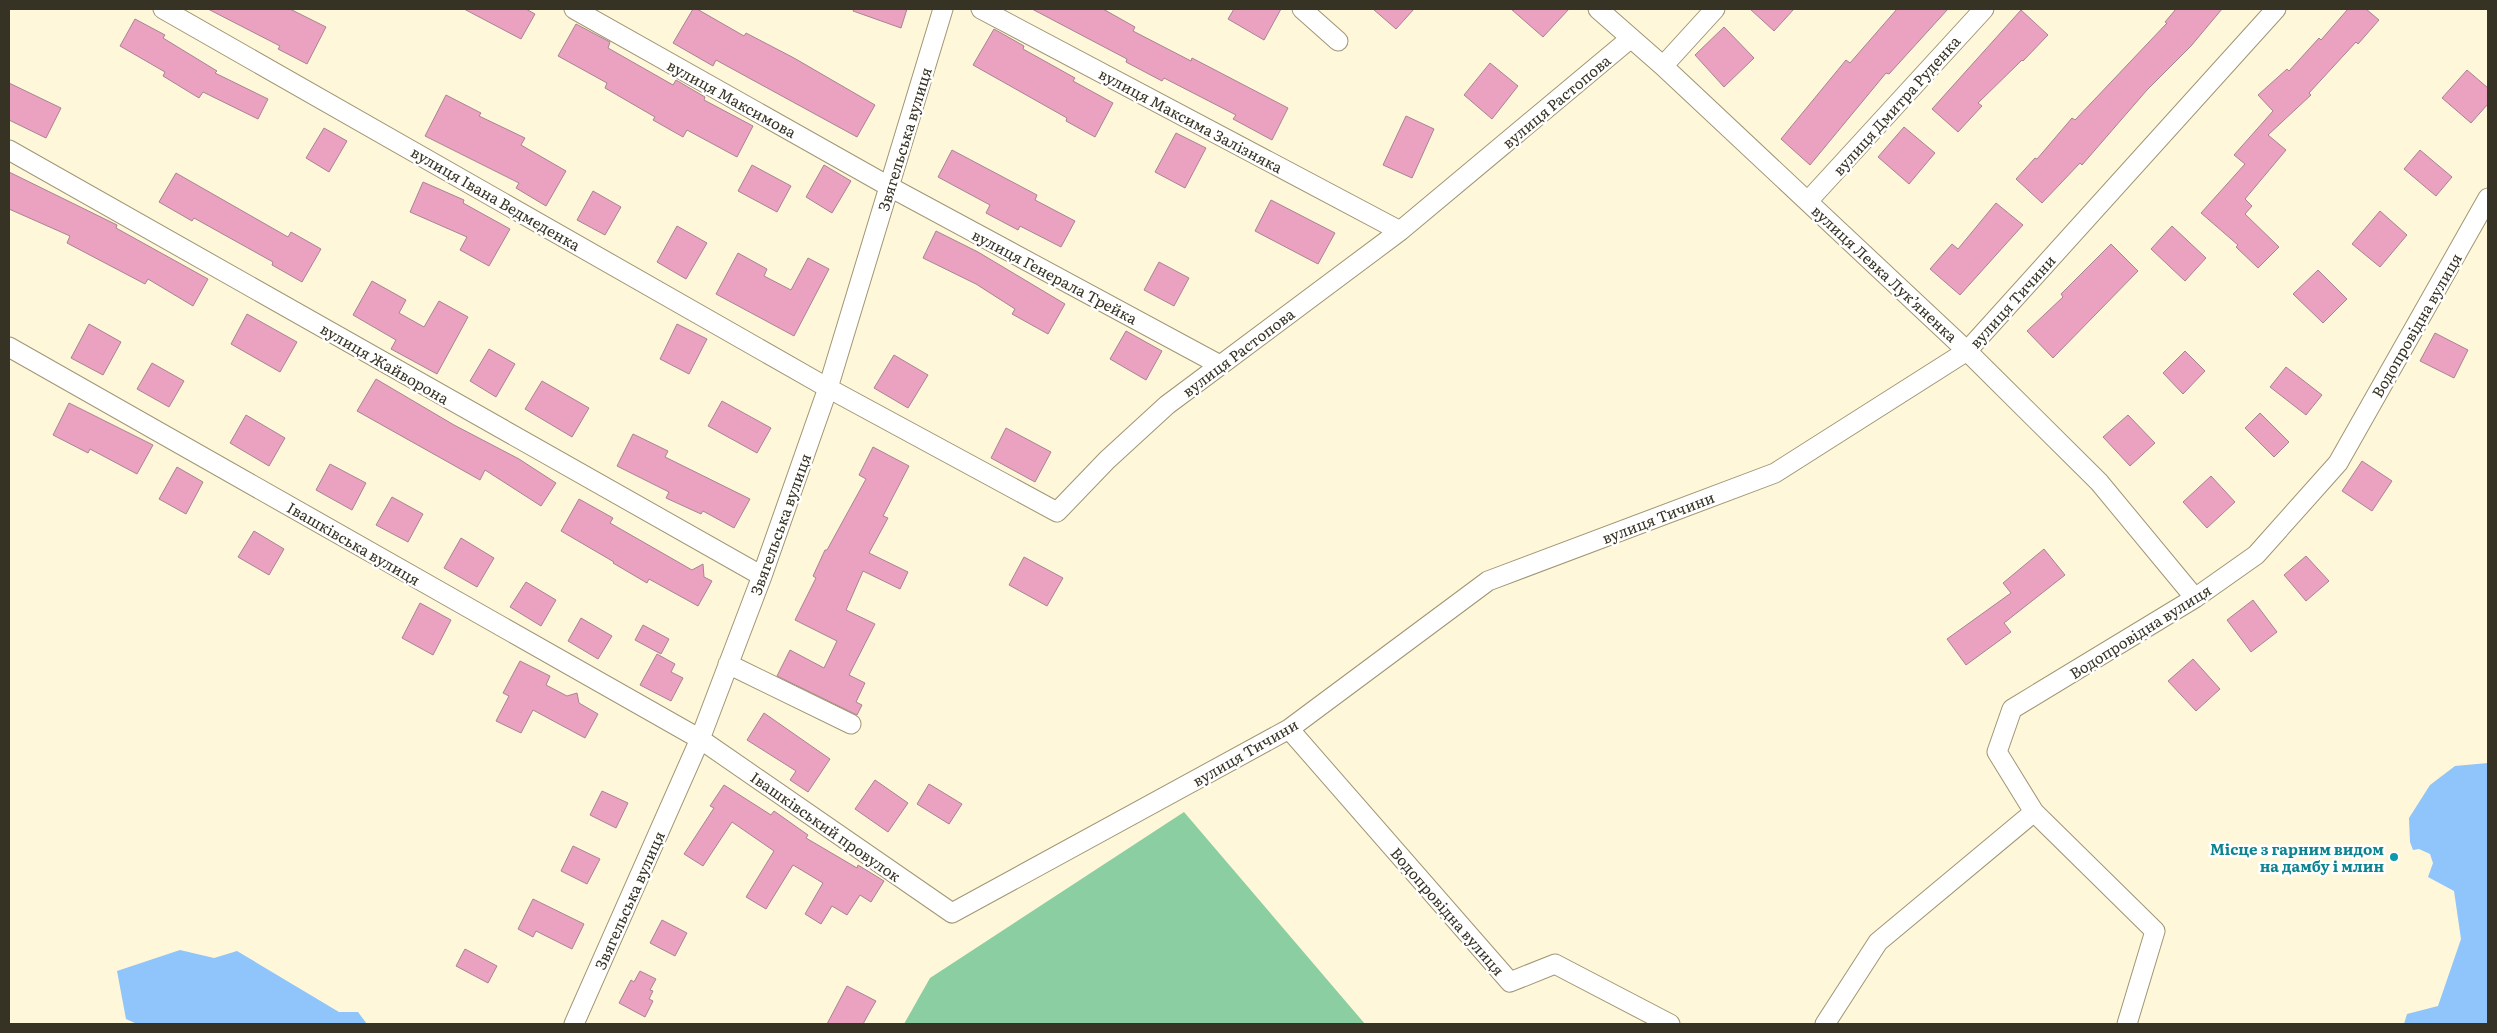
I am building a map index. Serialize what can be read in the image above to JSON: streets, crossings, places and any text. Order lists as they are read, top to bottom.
{
  "streets": {
    "street": [
      "вулиця Максимова",
      "вулиця Растопова",
      "вулиця Дмитра Руденка",
      "вулиця Максима Залізняка",
      "Звягельська вулиця",
      "вулиця Івана Ведмеденка",
      "вулиця Левка Лукʼяненка",
      "вулиця Генерала Трейка",
      "вулиця Тичини",
      "Водопровідна вулиця",
      "вулиця Жайворона",
      "Івашківська вулиця",
      "Івашківський провулок"
    ]
  },
  "crossings": [
    ["вулиця Максимова", "Звягельська вулиця"],
    ["вулиця Максимова", "вулиця Генерала Трейка"],
    ["вулиця Растопова", "вулиця Максима Залізняка"],
    ["вулиця Растопова", "Звягельська вулиця"],
    ["вулиця Растопова", "вулиця Івана Ведмеденка"],
    ["вулиця Растопова", "вулиця Левка Лукʼяненка"],
    ["вулиця Растопова", "вулиця Генерала Трейка"],
    ["вулиця Дмитра Руденка", "вулиця Левка Лукʼяненка"],
    ["Звягельська вулиця", "вулиця Івана Ведмеденка"],
    ["Звягельська вулиця", "вулиця Генерала Трейка"],
    ["Звягельська вулиця", "вулиця Жайворона"],
    ["Звягельська вулиця", "Івашківська вулиця"],
    ["Звягельська вулиця", "Івашківський провулок"],
    ["вулиця Левка Лукʼяненка", "вулиця Тичини"],
    ["вулиця Левка Лукʼяненка", "Водопровідна вулиця"],
    ["вулиця Тичини", "Водопровідна вулиця"],
    ["вулиця Тичини", "Івашківський провулок"],
    ["Івашківська вулиця", "Івашківський провулок"]
  ],
  "places": ["Місце з гарним видом на дамбу і млин"]
}
